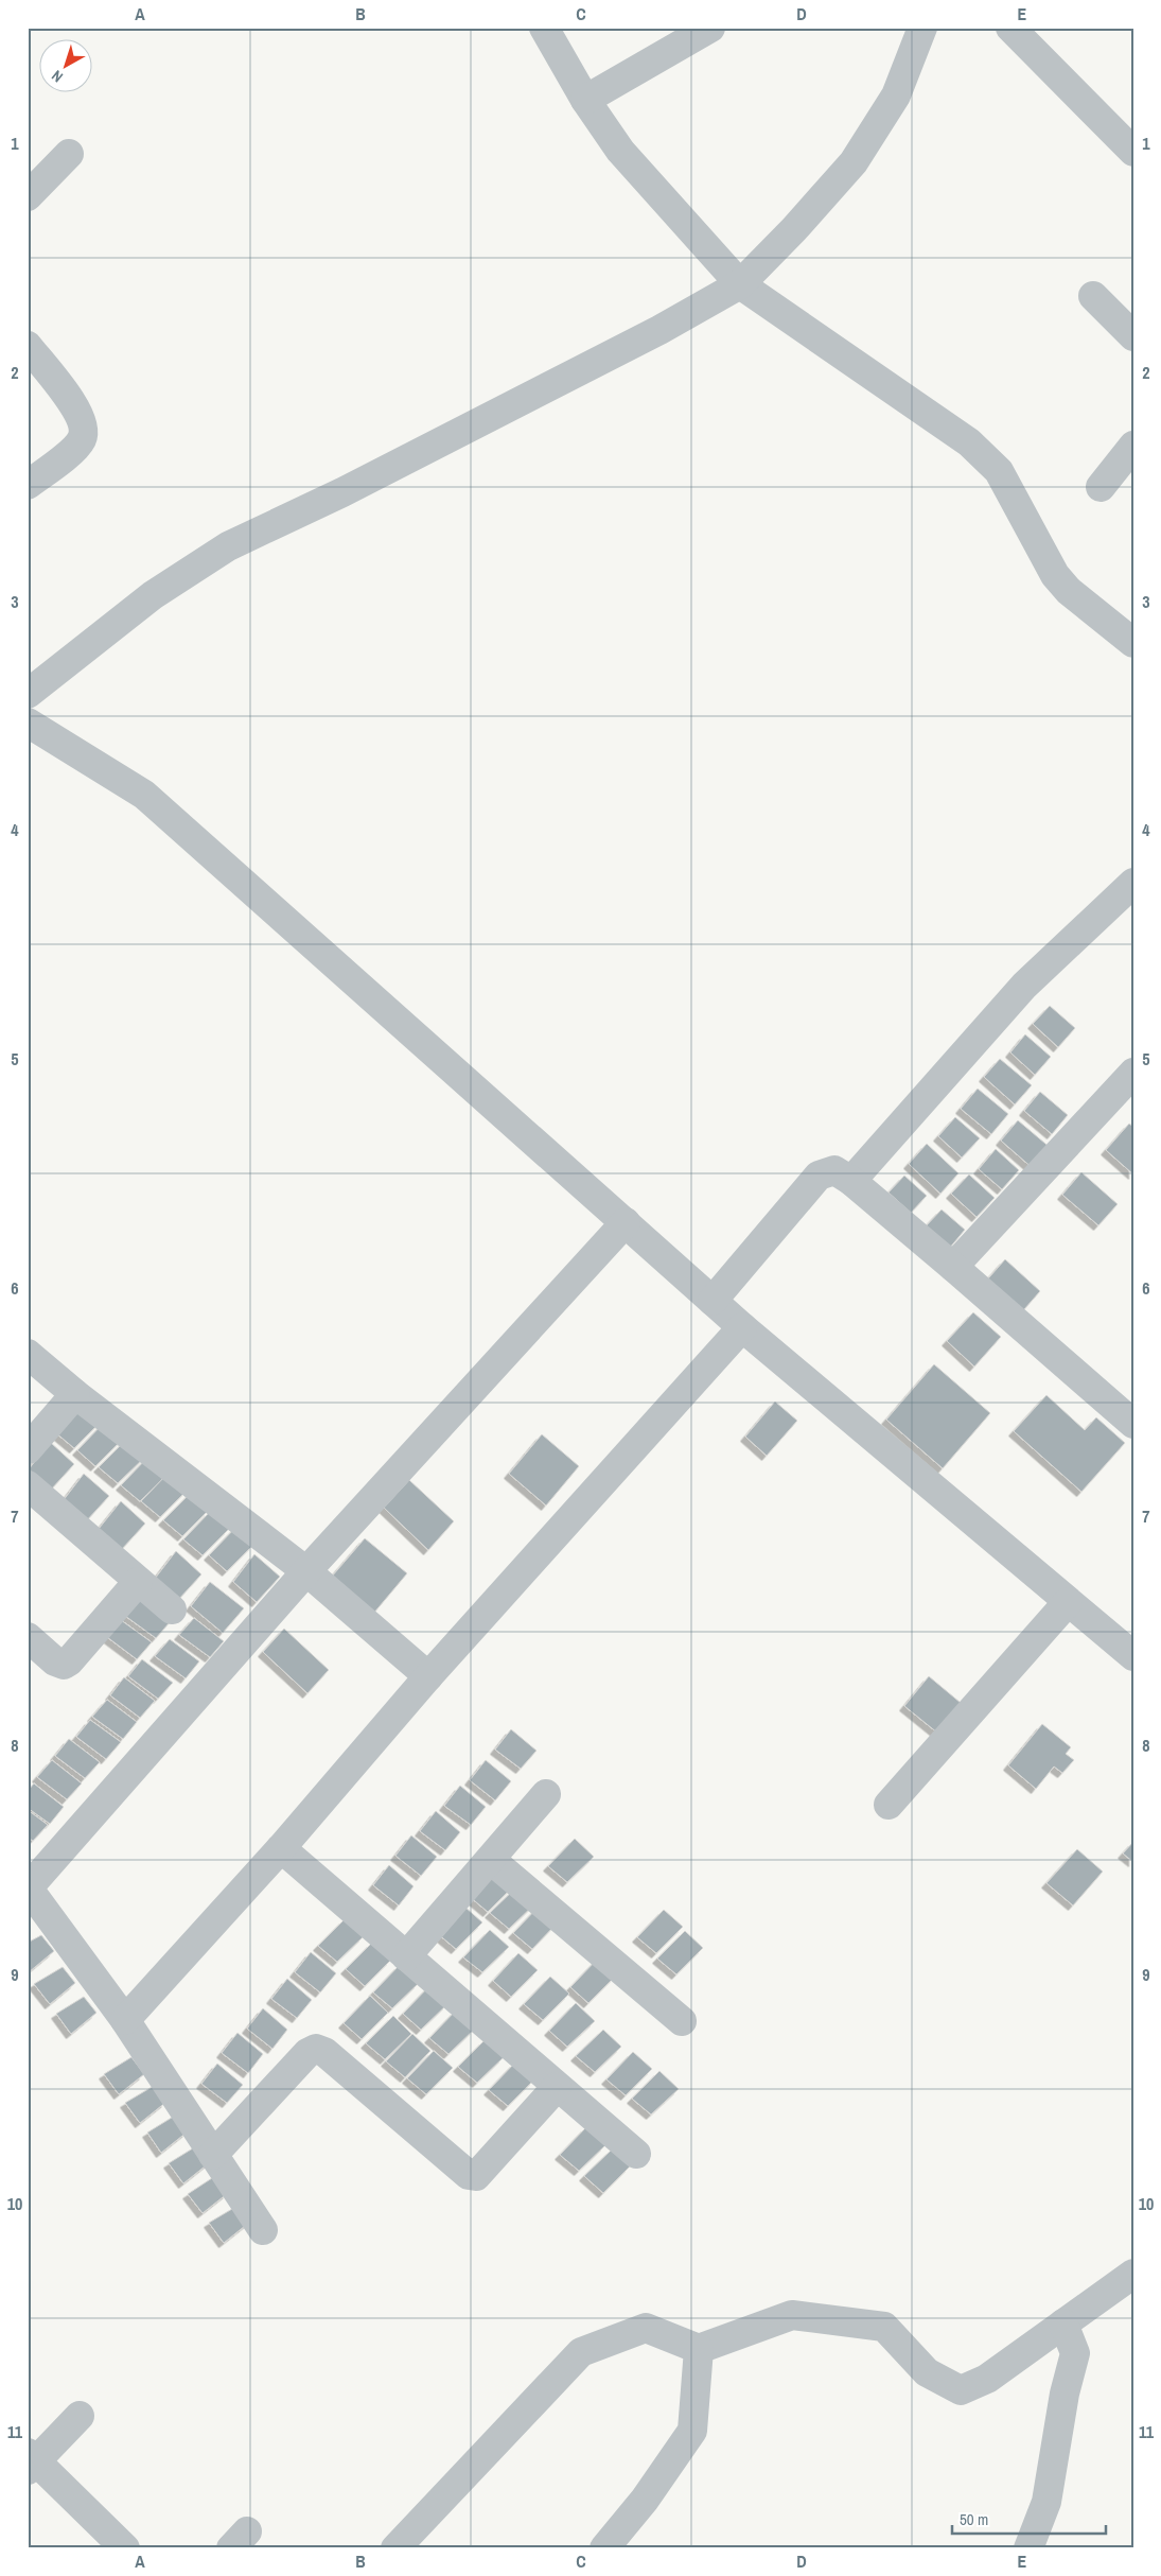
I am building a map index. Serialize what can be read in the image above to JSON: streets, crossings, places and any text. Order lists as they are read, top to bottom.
{
  "scale_bar": "50 m",
  "north": "bottom left",
  "grid": {
    "columns": [
      "A",
      "B",
      "C",
      "D",
      "E"
    ],
    "rows": [
      "1",
      "2",
      "3",
      "4",
      "5",
      "6",
      "7",
      "8",
      "9",
      "10",
      "11"
    ]
  }
}
